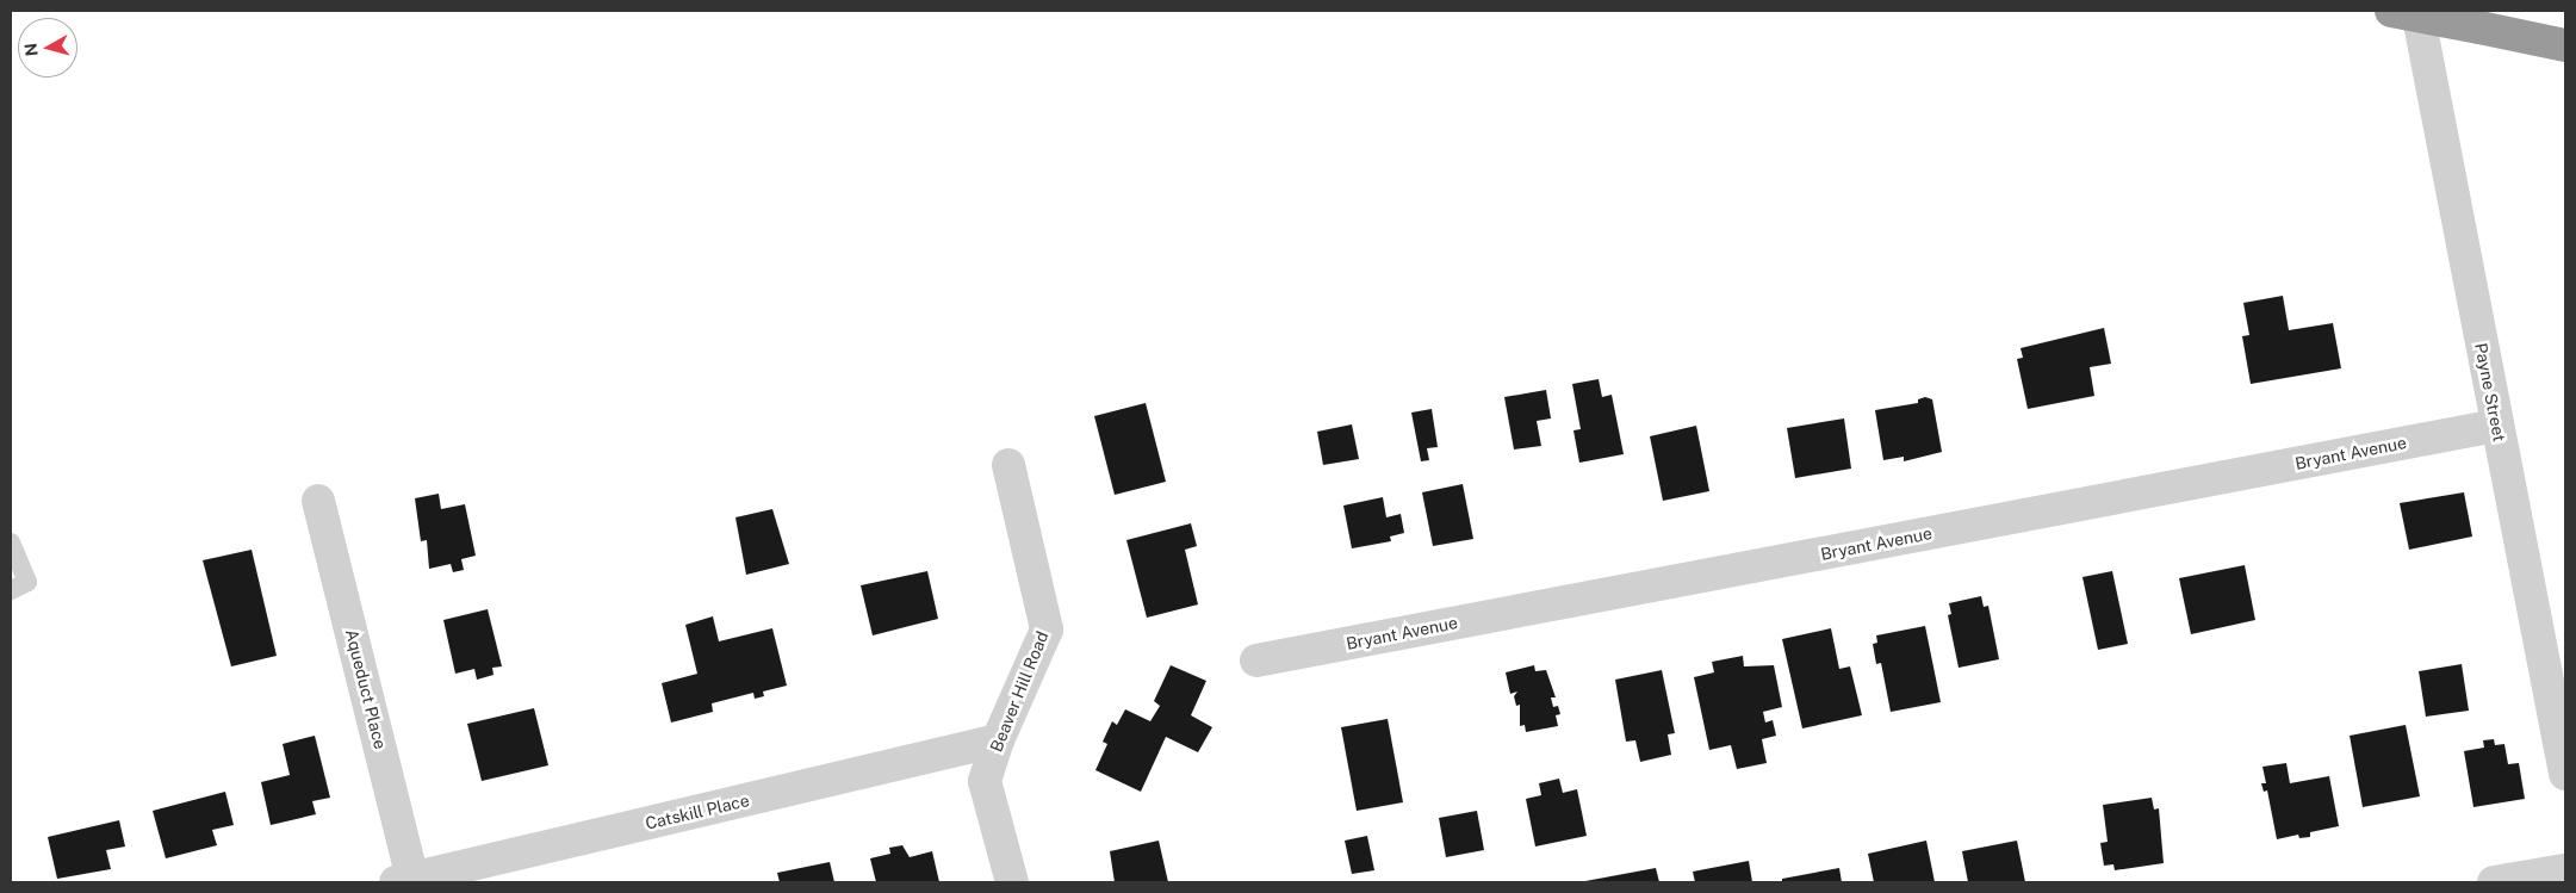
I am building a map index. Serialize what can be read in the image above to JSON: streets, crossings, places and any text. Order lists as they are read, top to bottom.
{
  "streets": {
    "street": [
      "Payne Street",
      "Bryant Avenue",
      "Aqueduct Place",
      "Beaver Hill Road",
      "Catskill Place"
    ]
  },
  "crossings": [
    ["Payne Street", "Bryant Avenue"],
    ["Aqueduct Place", "Catskill Place"],
    ["Beaver Hill Road", "Catskill Place"]
  ],
  "north": "left"
}
